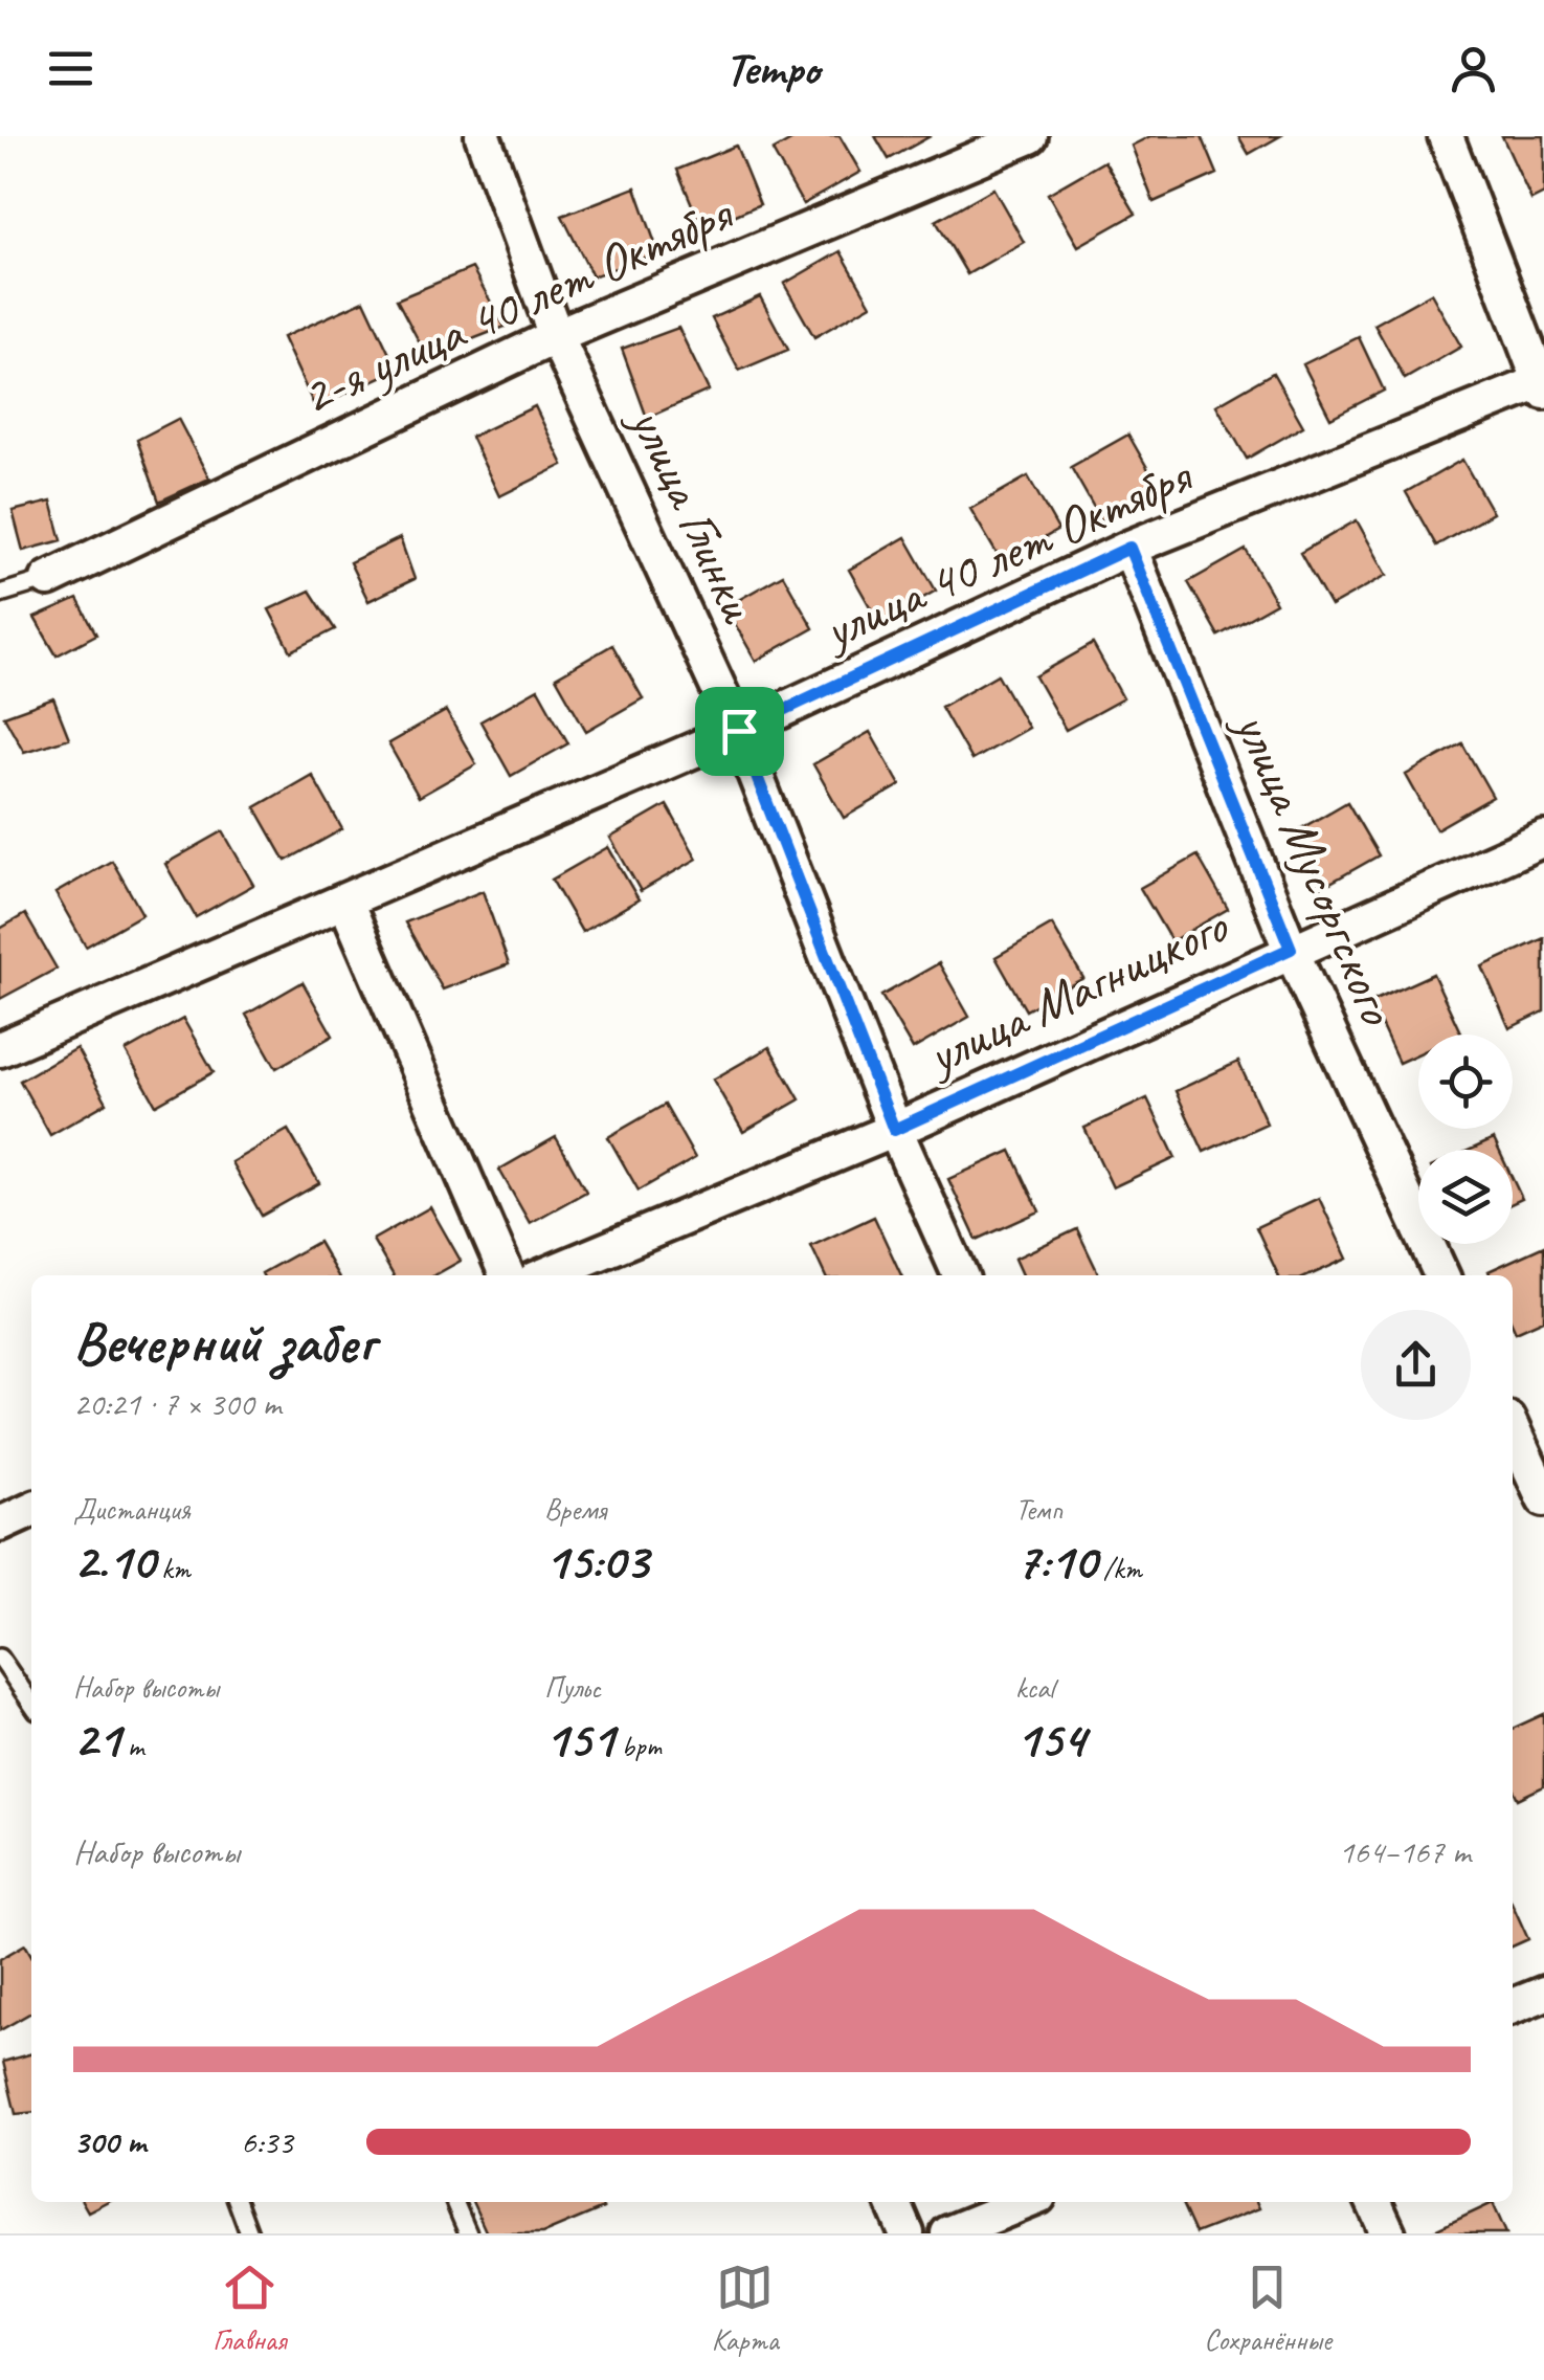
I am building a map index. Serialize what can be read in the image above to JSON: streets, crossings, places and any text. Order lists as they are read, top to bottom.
{
  "streets": {
    "street": [
      "2-я улица 40 лет Октября",
      "улица Глинки",
      "улица 40 лет Октября",
      "улица Мусоргского",
      "улица Магницкого"
    ]
  },
  "crossings": [
    ["2-я улица 40 лет Октября", "улица Глинки"],
    ["улица Глинки", "улица 40 лет Октября"],
    ["улица Глинки", "улица Магницкого"],
    ["улица 40 лет Октября", "улица Мусоргского"],
    ["улица Мусоргского", "улица Магницкого"]
  ],
  "page": {
    "header": "Tempo",
    "heading": ["Вечерний забег", "20:21 · 7 × 300 m"],
    "stats": [
      ["Дистанция", "2.10 km"],
      ["Время", "15:03"],
      ["Темп", "7:10 /km"],
      ["Набор высоты", "21 m"],
      ["Пульс", "151 bpm"],
      ["kcal", "154"]
    ],
    "chart": ["Набор высоты", "164–167 m"],
    "list": [
      {
        "name": "300 m",
        "note": "6:33"
      }
    ],
    "tabs": ["Главная", "Карта", "Сохранённые"]
  }
}
